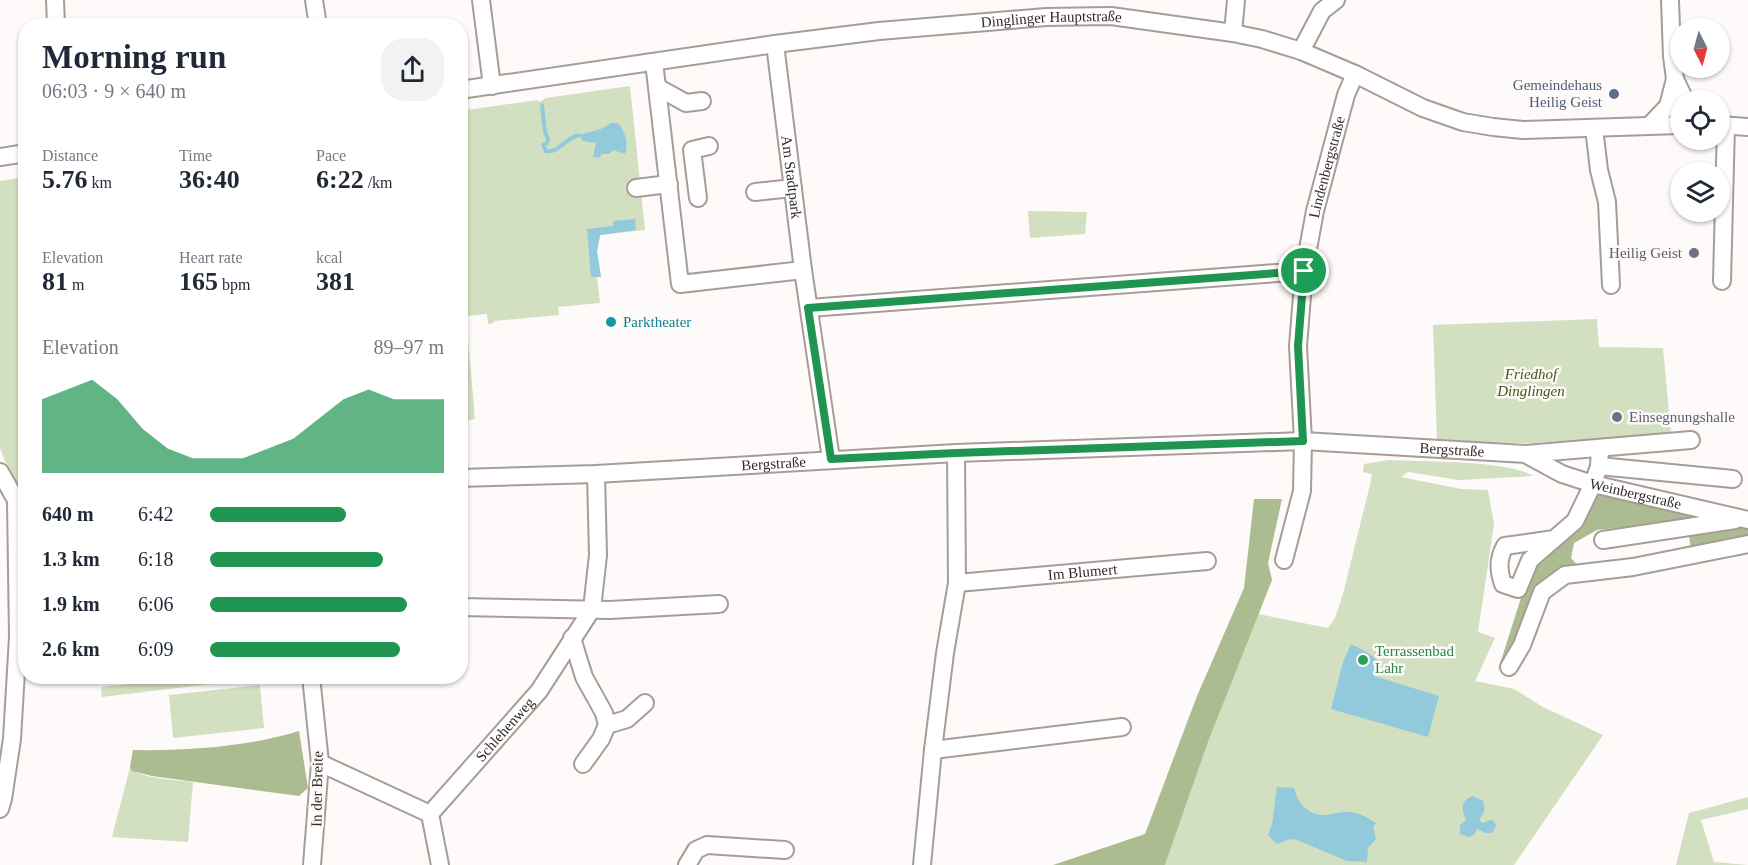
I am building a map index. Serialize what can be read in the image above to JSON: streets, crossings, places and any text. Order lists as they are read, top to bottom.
{
  "streets": {
    "street": [
      "Dinglinger Hauptstraße",
      "Lindenbergstraße",
      "Am Stadtpark",
      "Bergstraße",
      "Weinbergstraße",
      "Im Blumert",
      "Schlehenweg",
      "In der Breite"
    ]
  },
  "crossings": [
    ["Dinglinger Hauptstraße", "Lindenbergstraße"],
    ["Dinglinger Hauptstraße", "Am Stadtpark"],
    ["Lindenbergstraße", "Bergstraße"],
    ["Am Stadtpark", "Bergstraße"],
    ["Bergstraße", "Weinbergstraße"],
    ["Bergstraße", "Schlehenweg"]
  ],
  "parks": ["Friedhof Dinglingen"],
  "places": [
    "Gemeindehaus Heilig Geist",
    "Heilig Geist",
    "Parktheater",
    "Einsegnungshalle",
    "Terrassenbad Lahr"
  ],
  "north": "bottom",
  "page": {
    "heading": ["Morning run", "06:03 · 9 × 640 m"],
    "stats": [
      ["Distance", "5.76 km"],
      ["Time", "36:40"],
      ["Pace", "6:22 /km"],
      ["Elevation", "81 m"],
      ["Heart rate", "165 bpm"],
      ["kcal", "381"]
    ],
    "chart": ["Elevation", "89–97 m"],
    "list": [
      {
        "name": "640 m",
        "note": "6:42"
      },
      {
        "name": "1.3 km",
        "note": "6:18"
      },
      {
        "name": "1.9 km",
        "note": "6:06"
      },
      {
        "name": "2.6 km",
        "note": "6:09"
      }
    ]
  }
}
